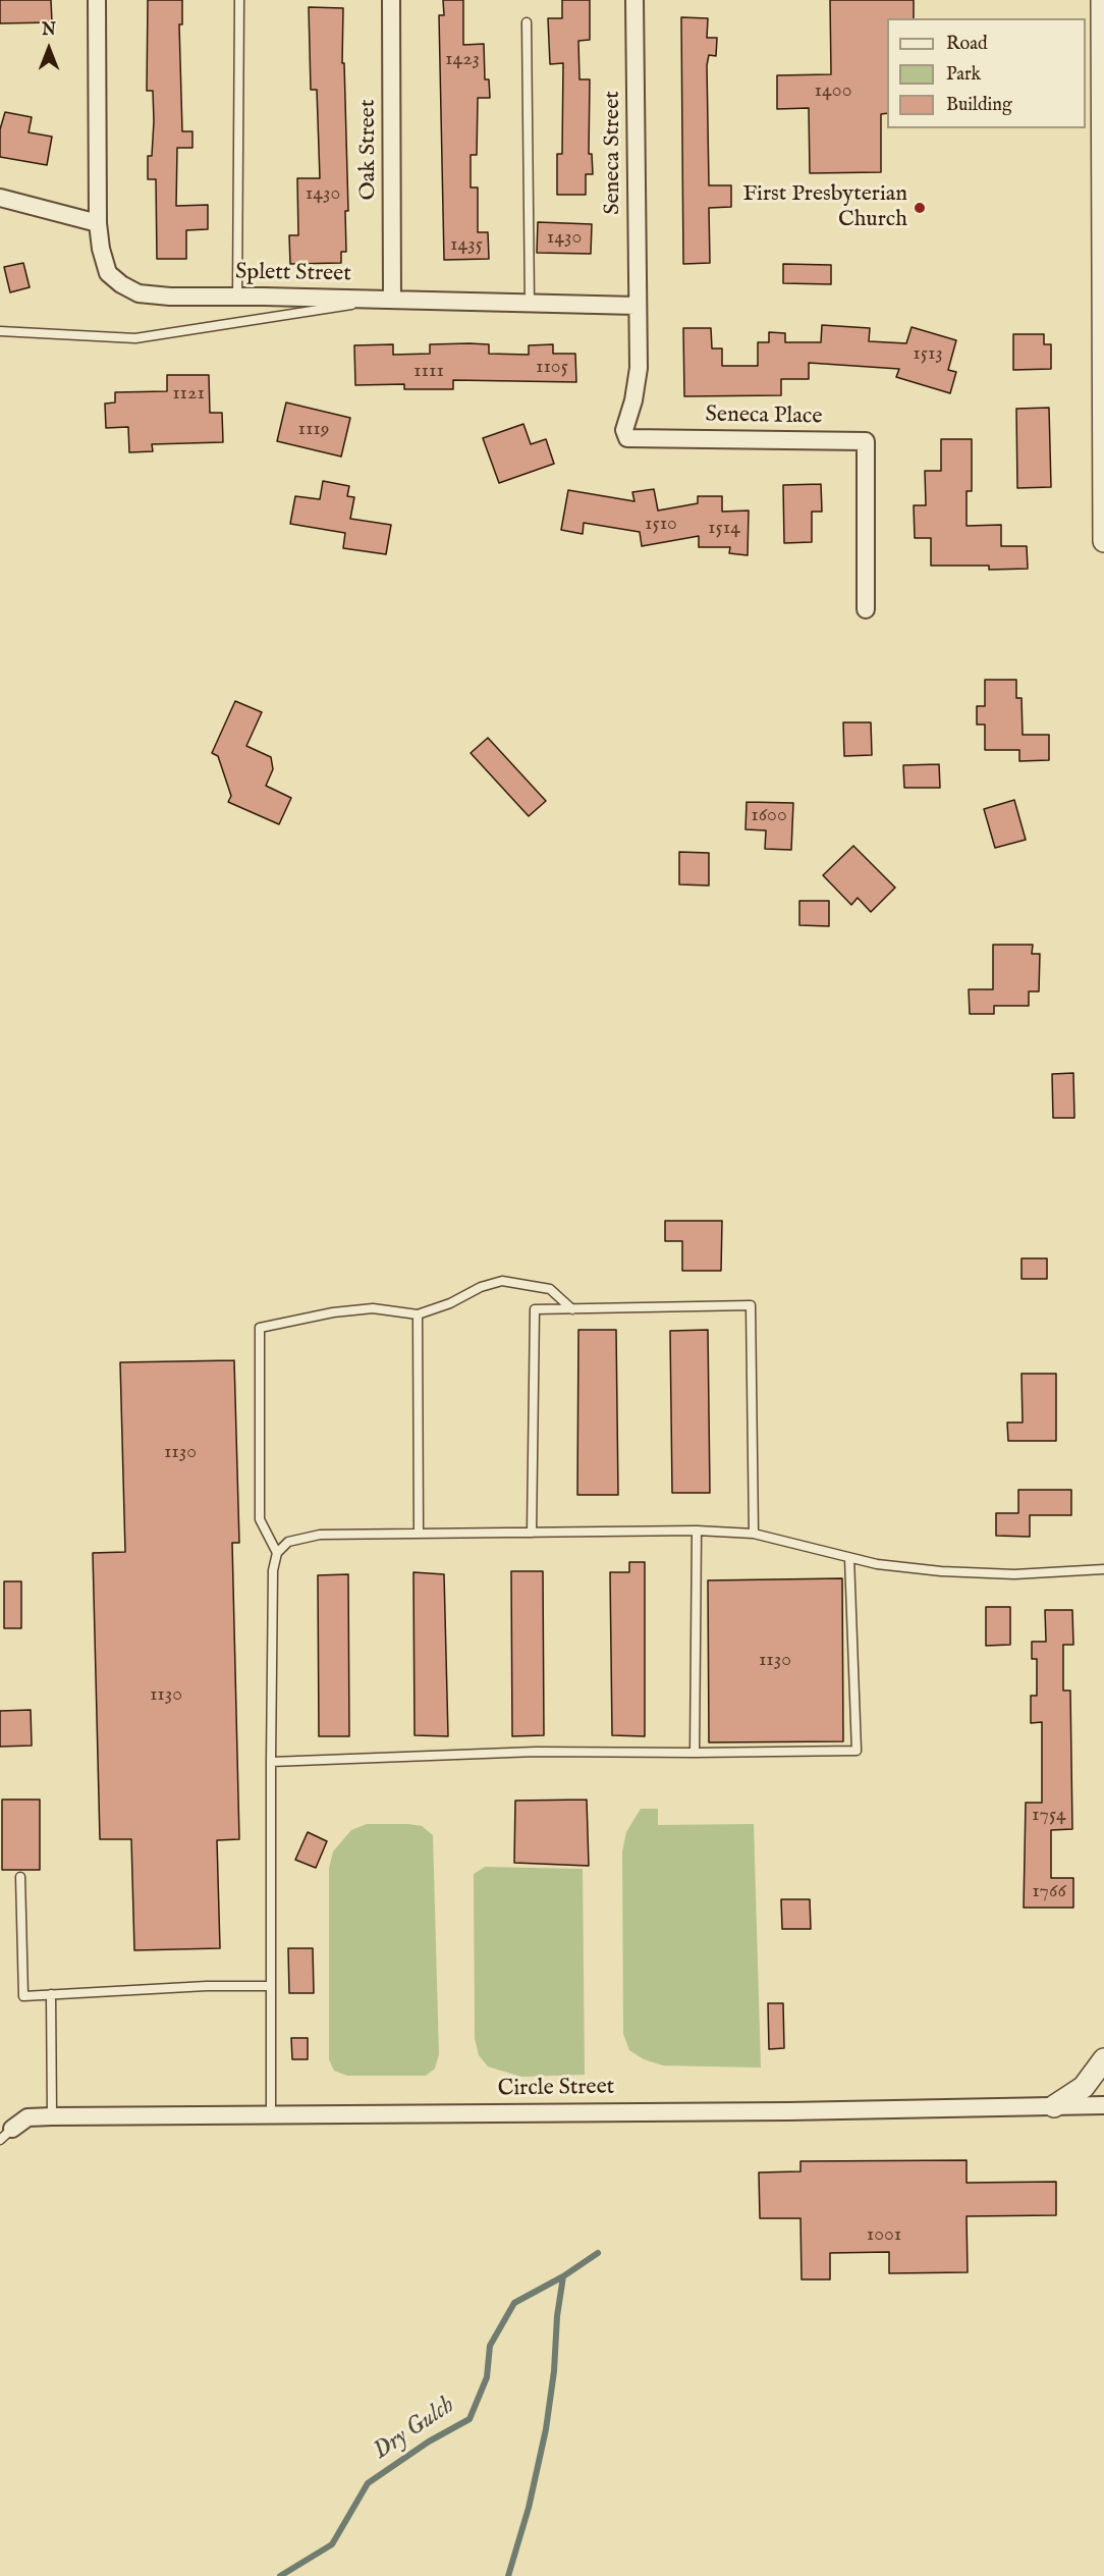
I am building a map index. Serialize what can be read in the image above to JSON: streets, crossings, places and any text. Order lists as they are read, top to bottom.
{
  "streets": {
    "street": [
      "Oak Street",
      "Seneca Street",
      "Splett Street",
      "Seneca Place",
      "Circle Street"
    ]
  },
  "crossings": [
    ["Oak Street", "Splett Street"],
    ["Seneca Street", "Splett Street"],
    ["Seneca Street", "Seneca Place"],
    ["Splett Street", "Seneca Place"]
  ],
  "water": ["Dry Gulch"],
  "places": ["First Presbyterian Church"],
  "house_numbers": [
    "1423",
    "1400",
    "1430",
    "1430",
    "1435",
    "1513",
    "1105",
    "1111",
    "1121",
    "1119",
    "1510",
    "1514",
    "1600",
    "1130",
    "1130",
    "1130",
    "1754",
    "1766",
    "1001"
  ],
  "legend": ["Road", "Park", "Building"],
  "north": "top"
}
